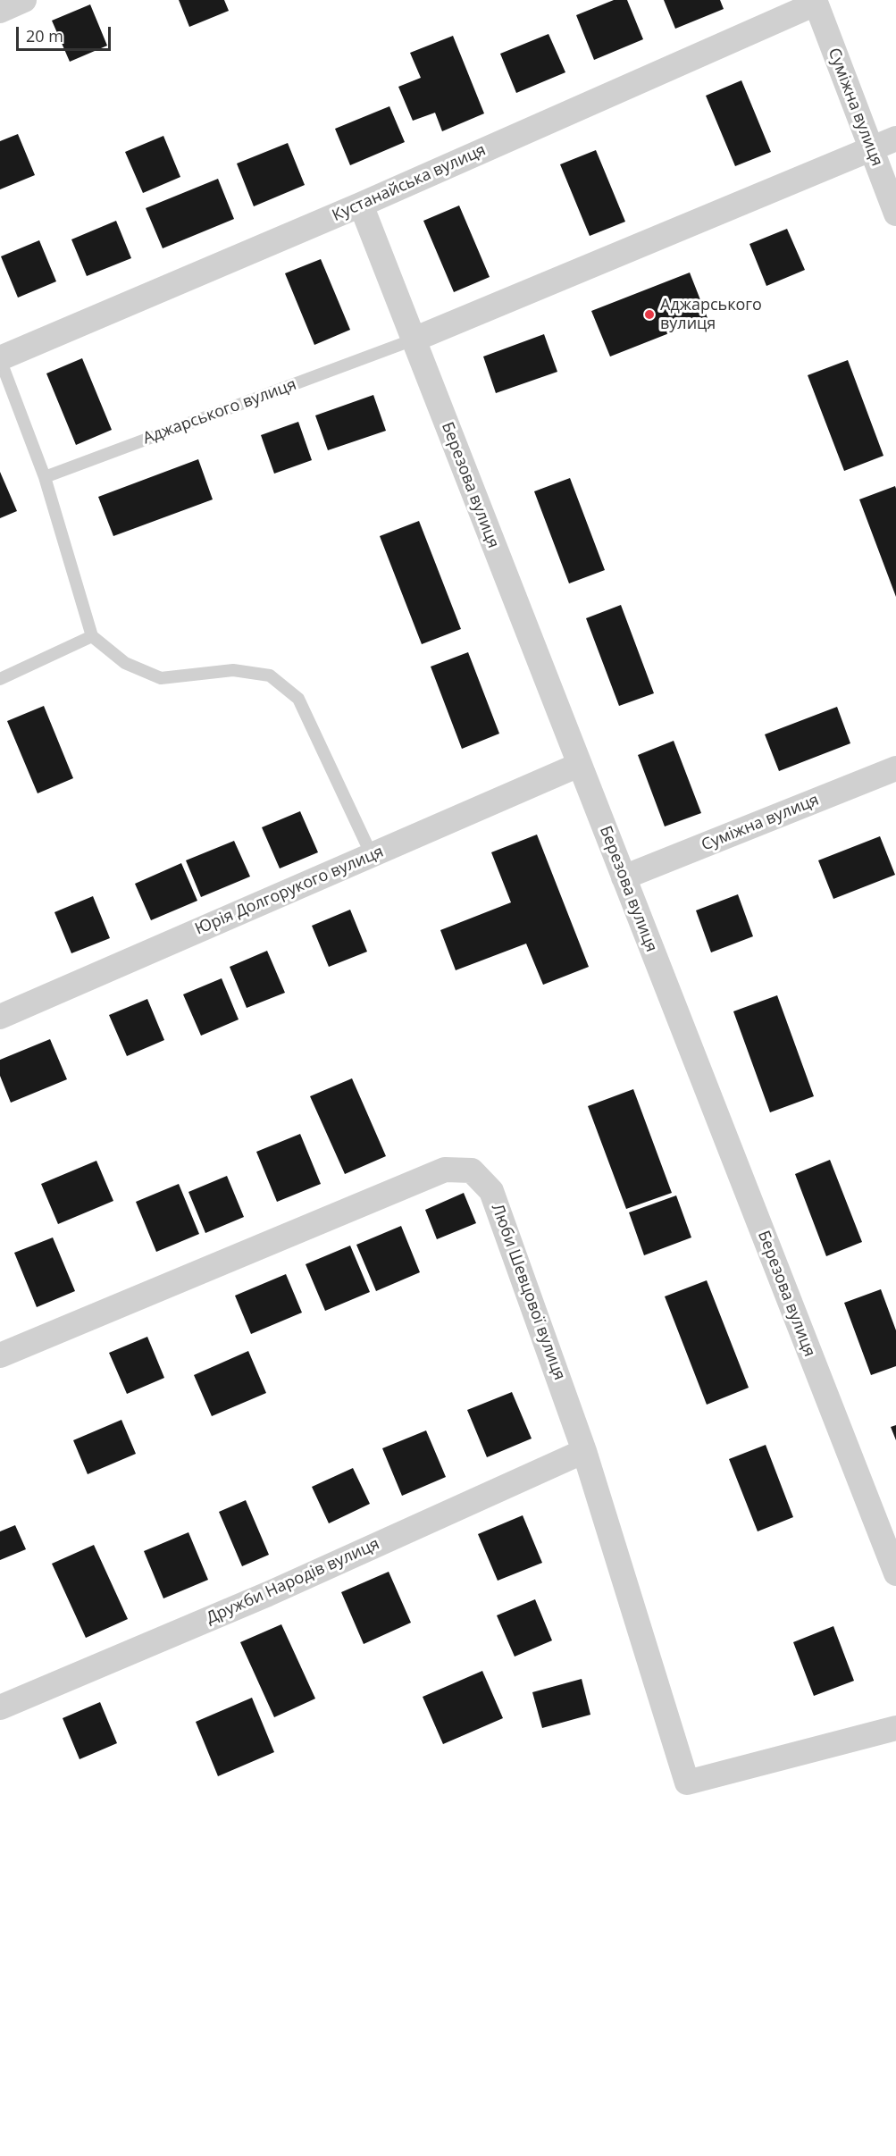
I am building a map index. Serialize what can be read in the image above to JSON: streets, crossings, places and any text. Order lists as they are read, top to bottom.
{
  "streets": {
    "street": [
      "Суміжна вулиця",
      "Кустанайська вулиця",
      "Аджарського вулиця",
      "Березова вулиця",
      "Юрія Долгорукого вулиця",
      "Люби Шевцової вулиця",
      "Дружби Народів вулиця"
    ]
  },
  "crossings": [
    ["Суміжна вулиця", "Кустанайська вулиця"],
    ["Суміжна вулиця", "Аджарського вулиця"],
    ["Суміжна вулиця", "Березова вулиця"],
    ["Кустанайська вулиця", "Березова вулиця"],
    ["Аджарського вулиця", "Березова вулиця"],
    ["Березова вулиця", "Юрія Долгорукого вулиця"],
    ["Люби Шевцової вулиця", "Дружби Народів вулиця"]
  ],
  "places": ["Аджарського вулиця"],
  "scale_bar": "20 m"
}
